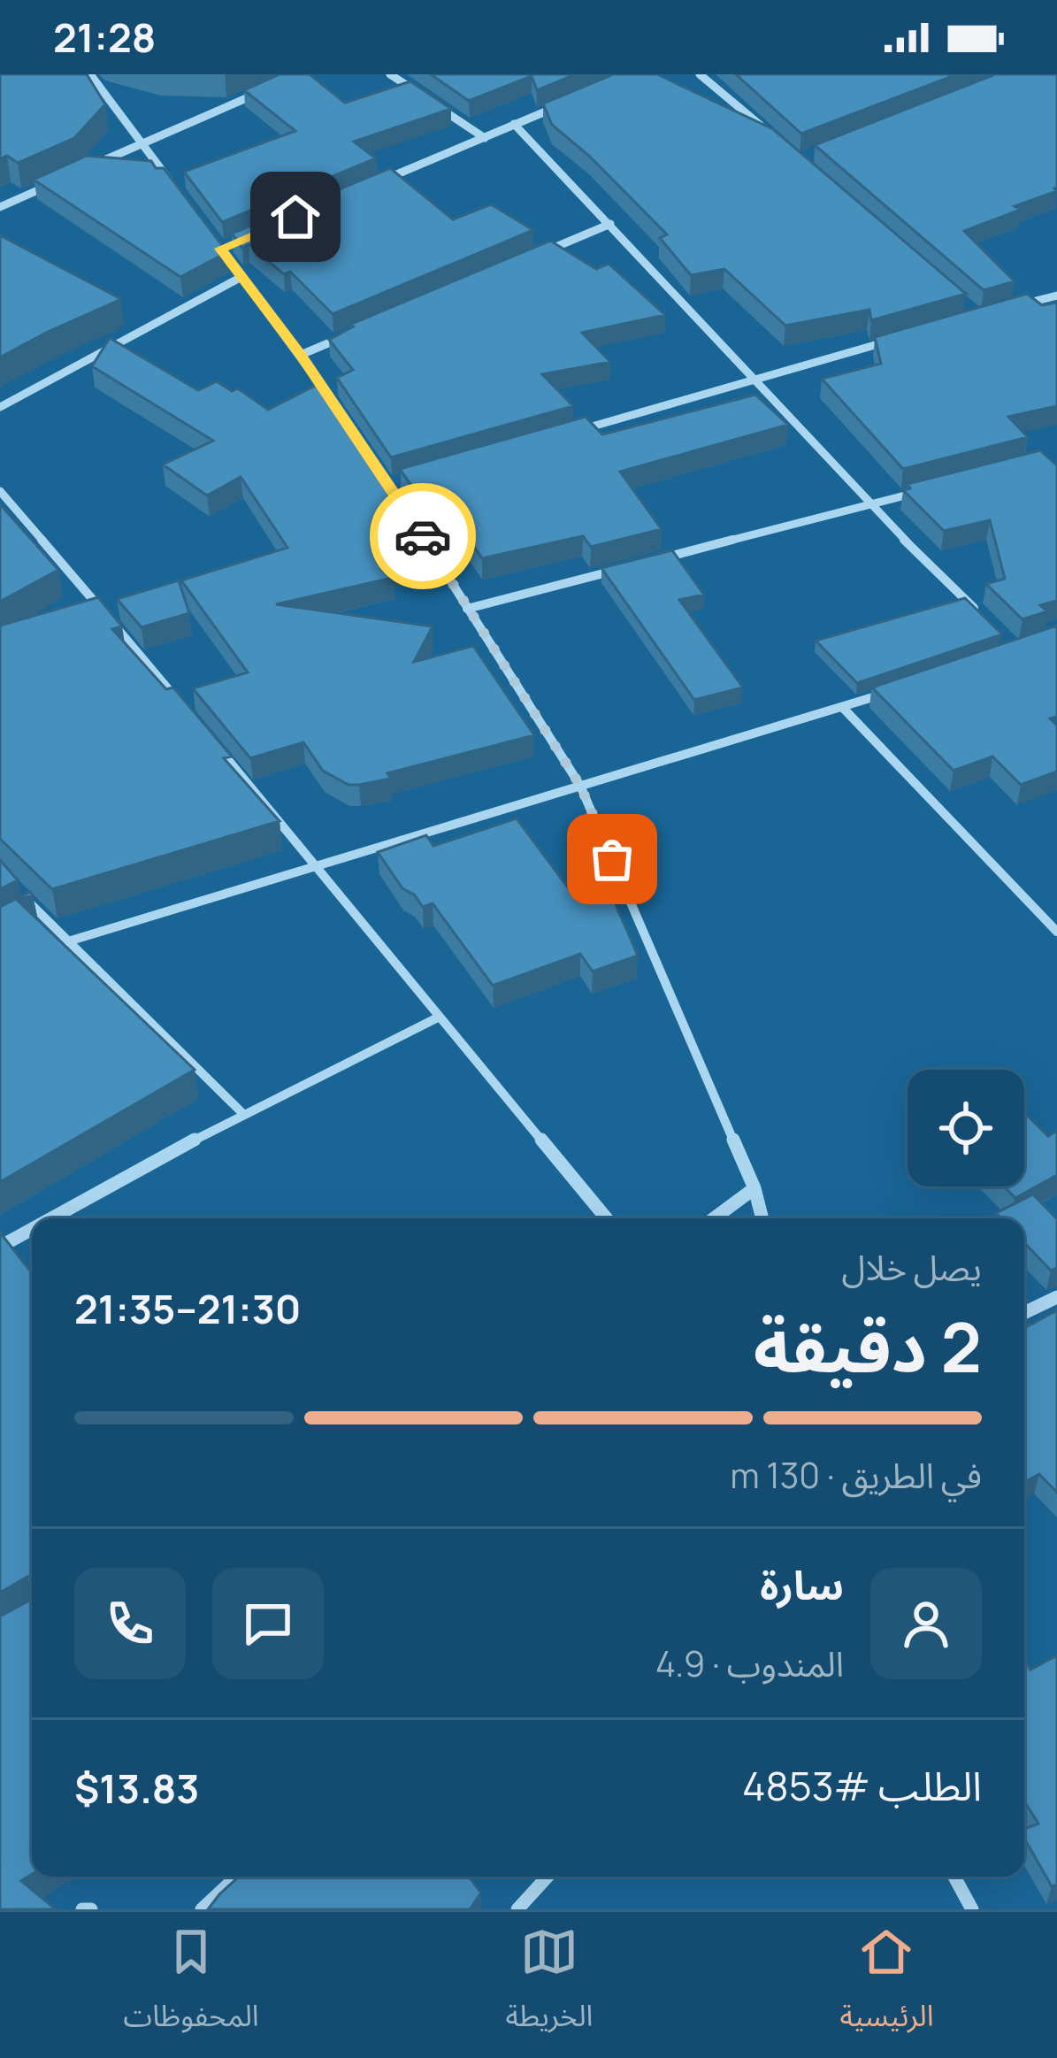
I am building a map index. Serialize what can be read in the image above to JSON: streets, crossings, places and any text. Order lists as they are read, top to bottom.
{
  "page": {
    "status": "21:28",
    "heading": ["2 دقيقة", "يصل خلال", "21:30–21:35"],
    "panel": [
      "سارة",
      "المندوب · 4.9",
      "الطلب #4853",
      "$13.83"
    ],
    "bar": "في الطريق · 130 m",
    "tabs": ["الرئيسية", "الخريطة", "المحفوظات"]
  }
}
